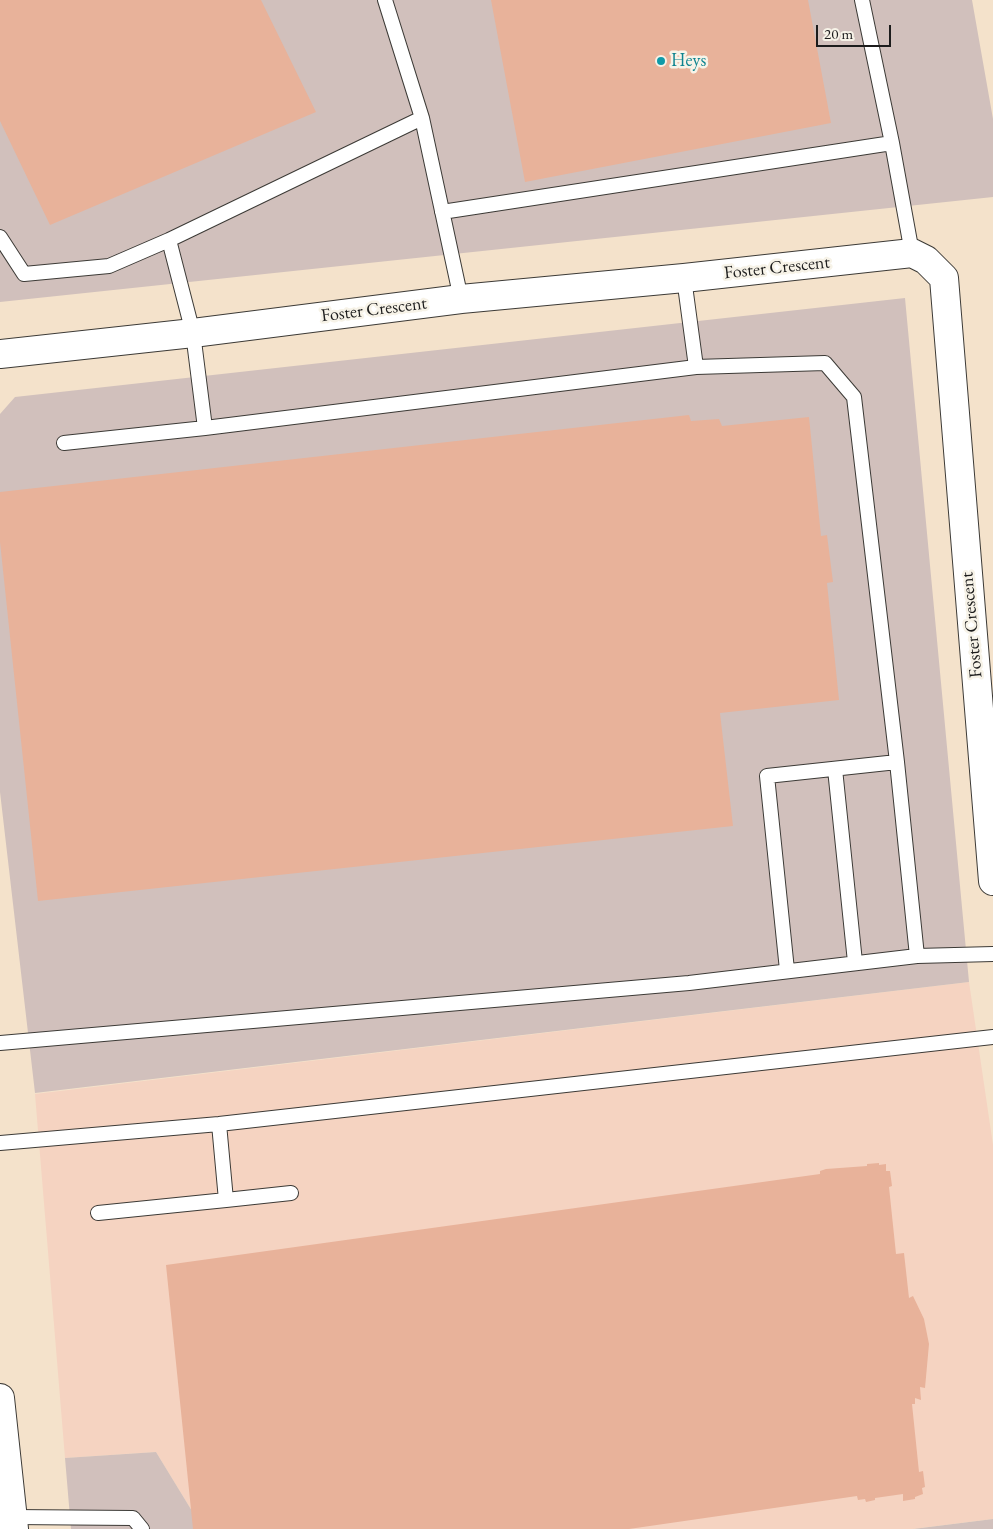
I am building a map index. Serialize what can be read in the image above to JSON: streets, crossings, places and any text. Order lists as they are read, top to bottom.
{
  "streets": {
    "street": ["Foster Crescent"]
  },
  "places": ["Heys"],
  "scale_bar": "20 m"
}
